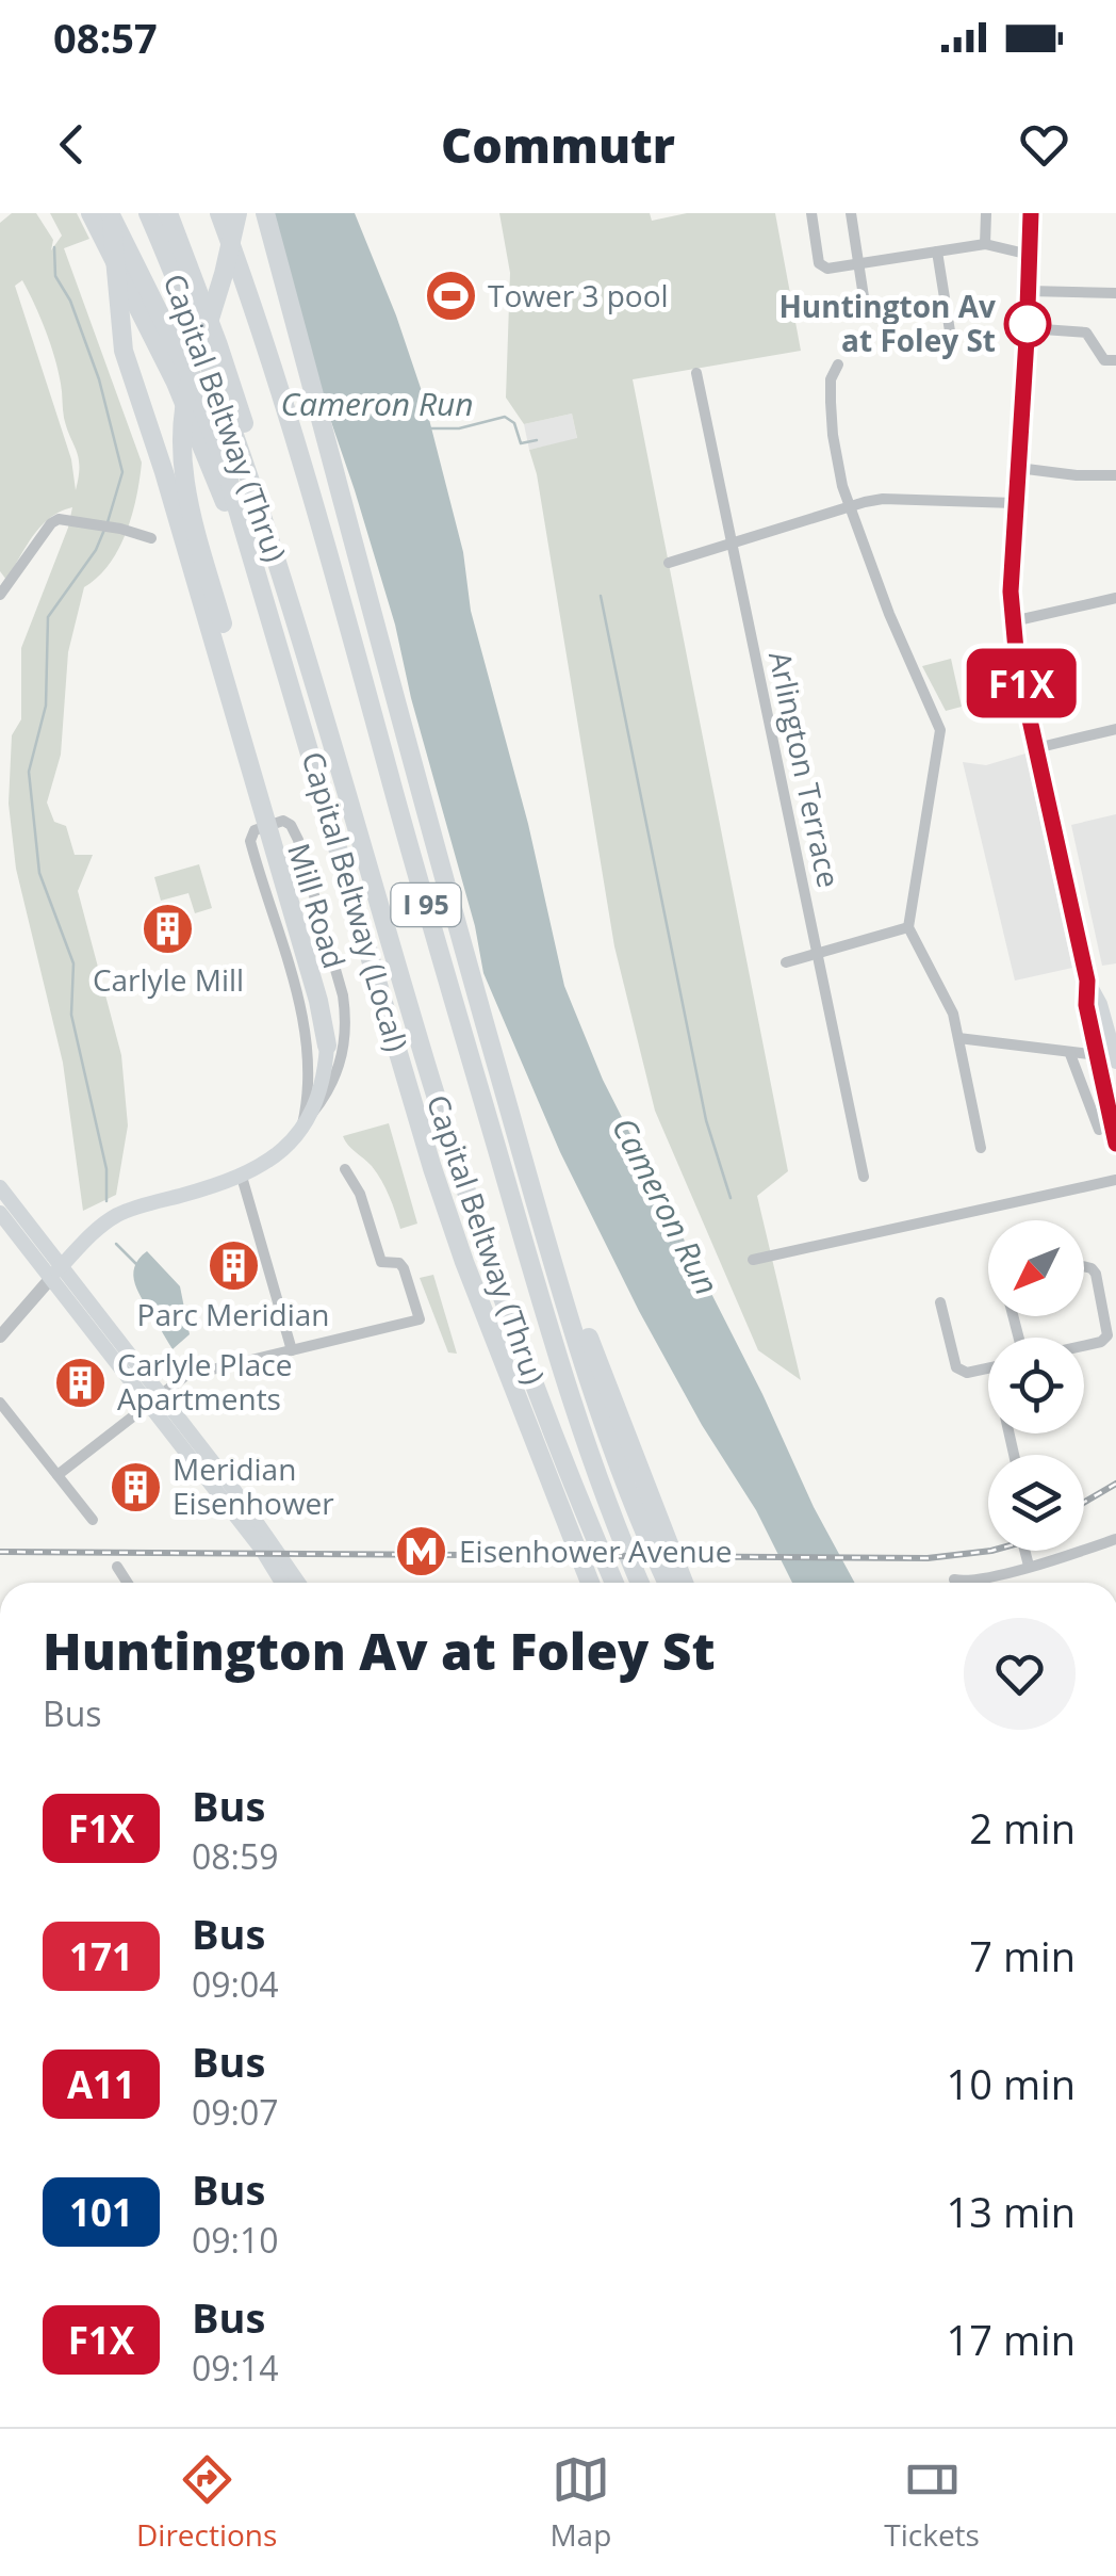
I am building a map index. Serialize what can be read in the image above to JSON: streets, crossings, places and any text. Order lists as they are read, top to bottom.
{
  "streets": {
    "highway": ["Capital Beltway (Thru)", "Capital Beltway (Local)", "I 95"],
    "main road": ["Mill Road"],
    "street": ["Arlington Terrace"]
  },
  "water": ["Cameron Run"],
  "places": {
    "sports": ["Tower 3 pool"],
    "other": ["Huntington Av at Foley St"],
    "building": [
      "Carlyle Mill",
      "Parc Meridian",
      "Carlyle Place Apartments",
      "Meridian Eisenhower"
    ],
    "metro station": ["Eisenhower Avenue"]
  },
  "lines": ["bus line F1X"],
  "north": "bottom left",
  "page": {
    "status": "08:57",
    "header": "Commutr",
    "on_map": "F1X",
    "heading": ["Huntington Av at Foley St", "Bus"],
    "list": [
      {
        "mark": "F1X",
        "name": "Bus",
        "note": "08:59",
        "value": "2 min"
      },
      {
        "mark": "171",
        "name": "Bus",
        "note": "09:04",
        "value": "7 min"
      },
      {
        "mark": "A11",
        "name": "Bus",
        "note": "09:07",
        "value": "10 min"
      },
      {
        "mark": "101",
        "name": "Bus",
        "note": "09:10",
        "value": "13 min"
      },
      {
        "mark": "F1X",
        "name": "Bus",
        "note": "09:14",
        "value": "17 min"
      }
    ],
    "tabs": ["Directions", "Map", "Tickets"]
  }
}
